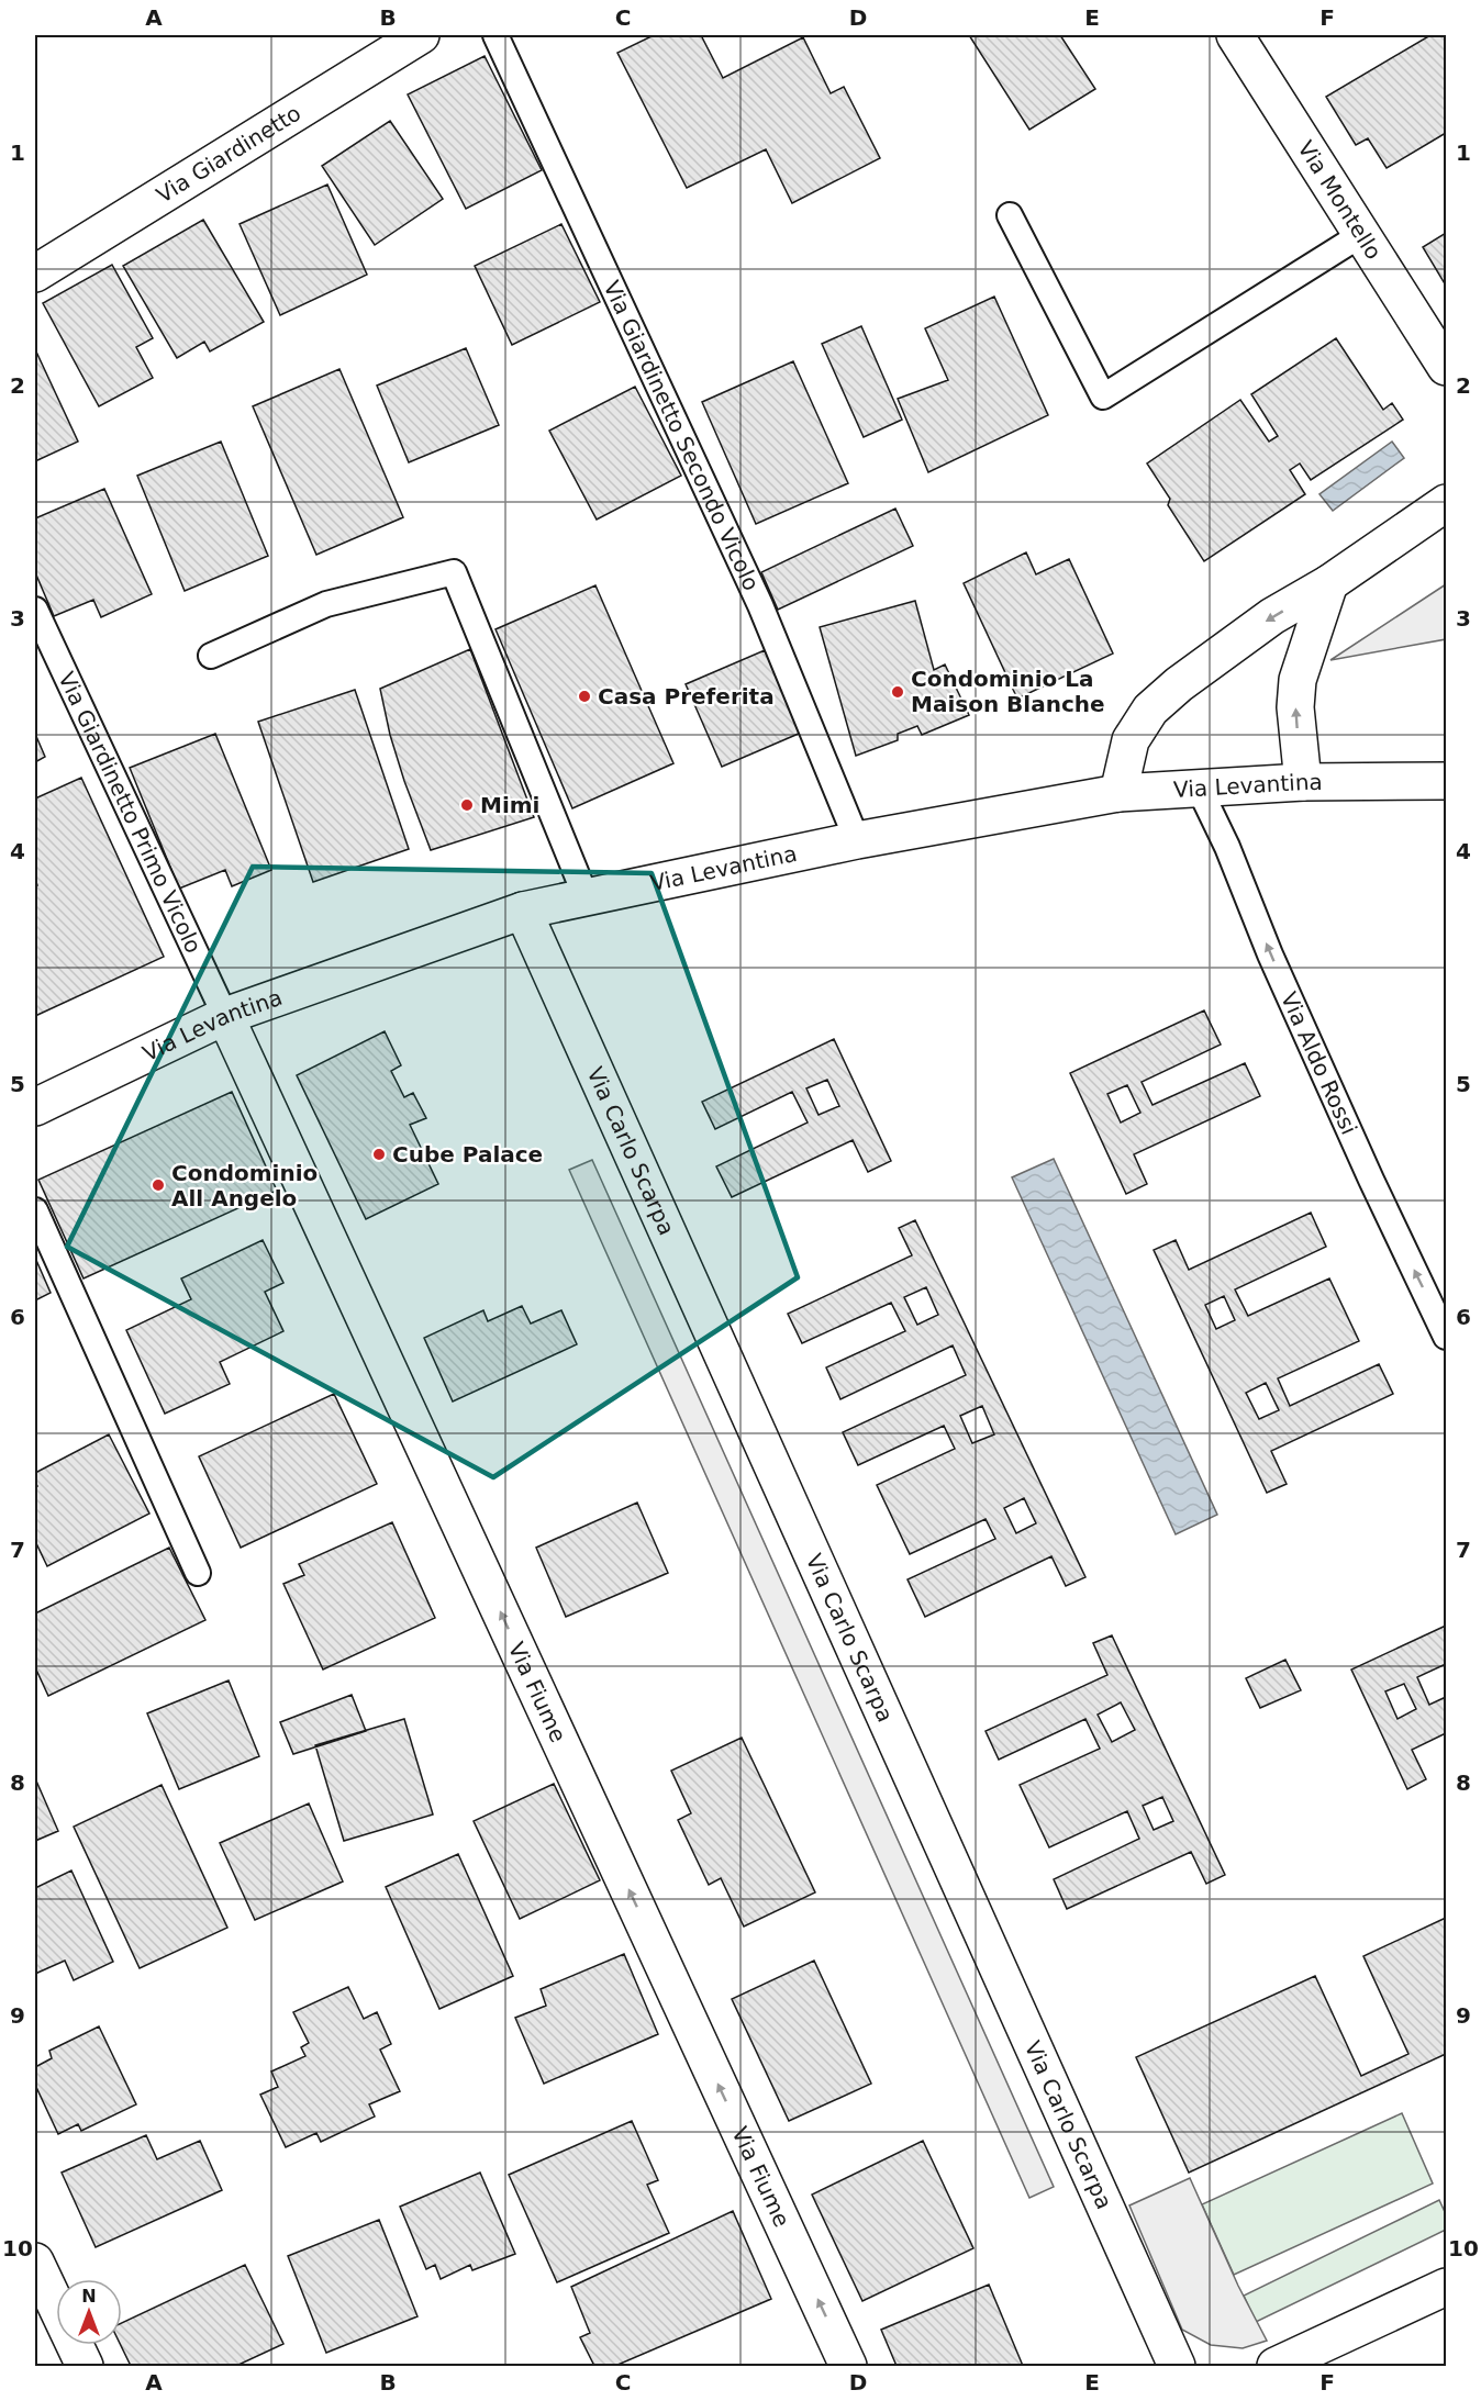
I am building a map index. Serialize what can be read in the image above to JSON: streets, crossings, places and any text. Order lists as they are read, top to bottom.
{
  "streets": {
    "street": [
      "Via Giardinetto",
      "Via Montello",
      "Via Levantina",
      "Via Carlo Scarpa",
      "Via Fiume"
    ],
    "lane": ["Via Giardinetto Secondo Vicolo", "Via Giardinetto Primo Vicolo", "Via Aldo Rossi"]
  },
  "crossings": [
    ["Via Giardinetto Secondo Vicolo", "Via Levantina"],
    ["Via Levantina", "Via Giardinetto Primo Vicolo"],
    ["Via Levantina", "Via Aldo Rossi"],
    ["Via Levantina", "Via Carlo Scarpa"],
    ["Via Levantina", "Via Fiume"],
    ["Via Giardinetto Primo Vicolo", "Via Fiume"]
  ],
  "one_way": ["Via Aldo Rossi", "Via Fiume"],
  "places": [
    "Condominio La Maison Blanche",
    "Casa Preferita",
    "Mimi",
    "Cube Palace",
    "Condominio All Angelo"
  ],
  "north": "top",
  "grid": {
    "columns": [
      "A",
      "B",
      "C",
      "D",
      "E",
      "F"
    ],
    "rows": [
      "1",
      "2",
      "3",
      "4",
      "5",
      "6",
      "7",
      "8",
      "9",
      "10"
    ]
  }
}
